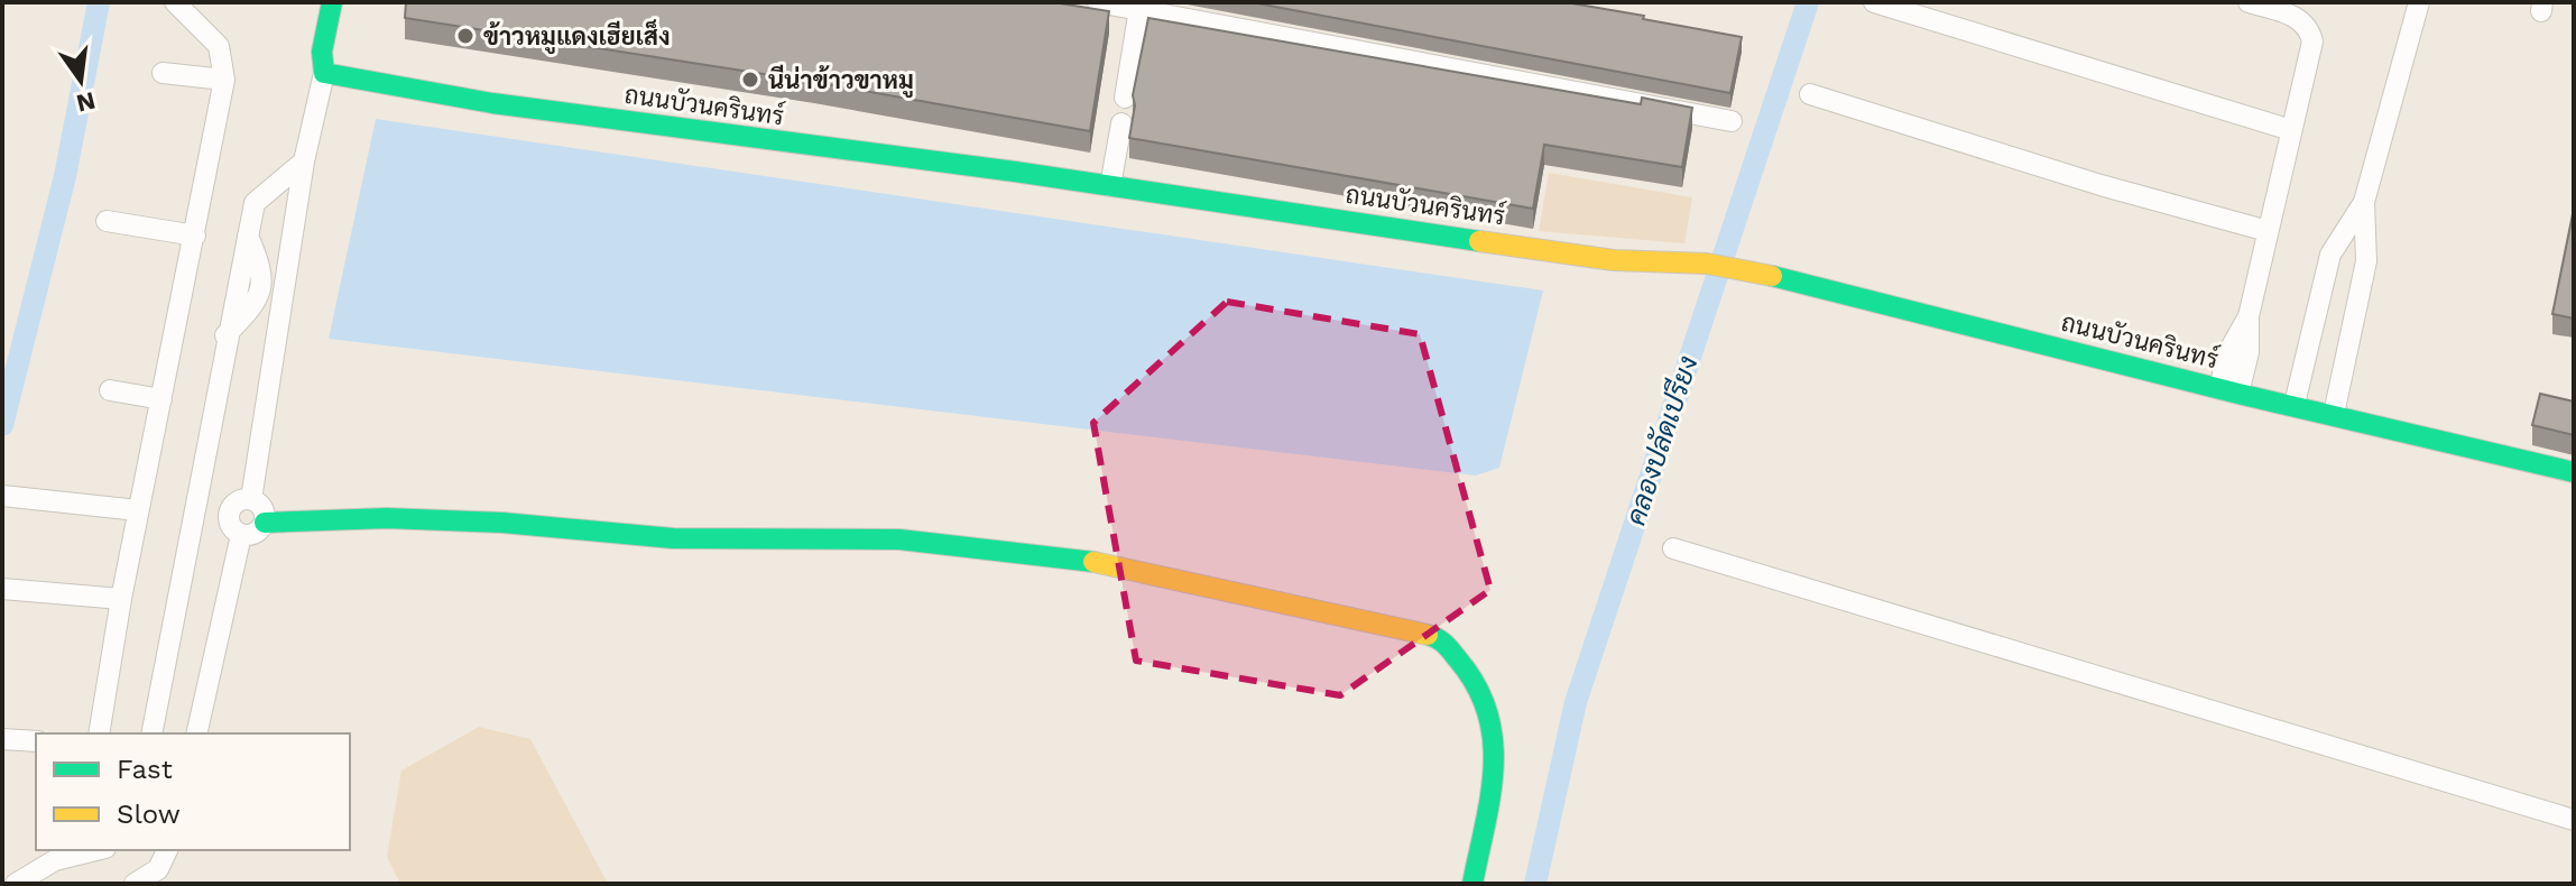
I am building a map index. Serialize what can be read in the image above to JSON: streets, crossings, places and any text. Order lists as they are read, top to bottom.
{
  "streets": {
    "street": ["ถนนบัวนครินทร์"]
  },
  "water": ["คลองปลัดเปรียง"],
  "places": ["ข้าวหมูแดงเฮียเส็ง", "นีน่าข้าวขาหมู"],
  "legend": ["Fast", "Slow"],
  "north": "bottom"
}
